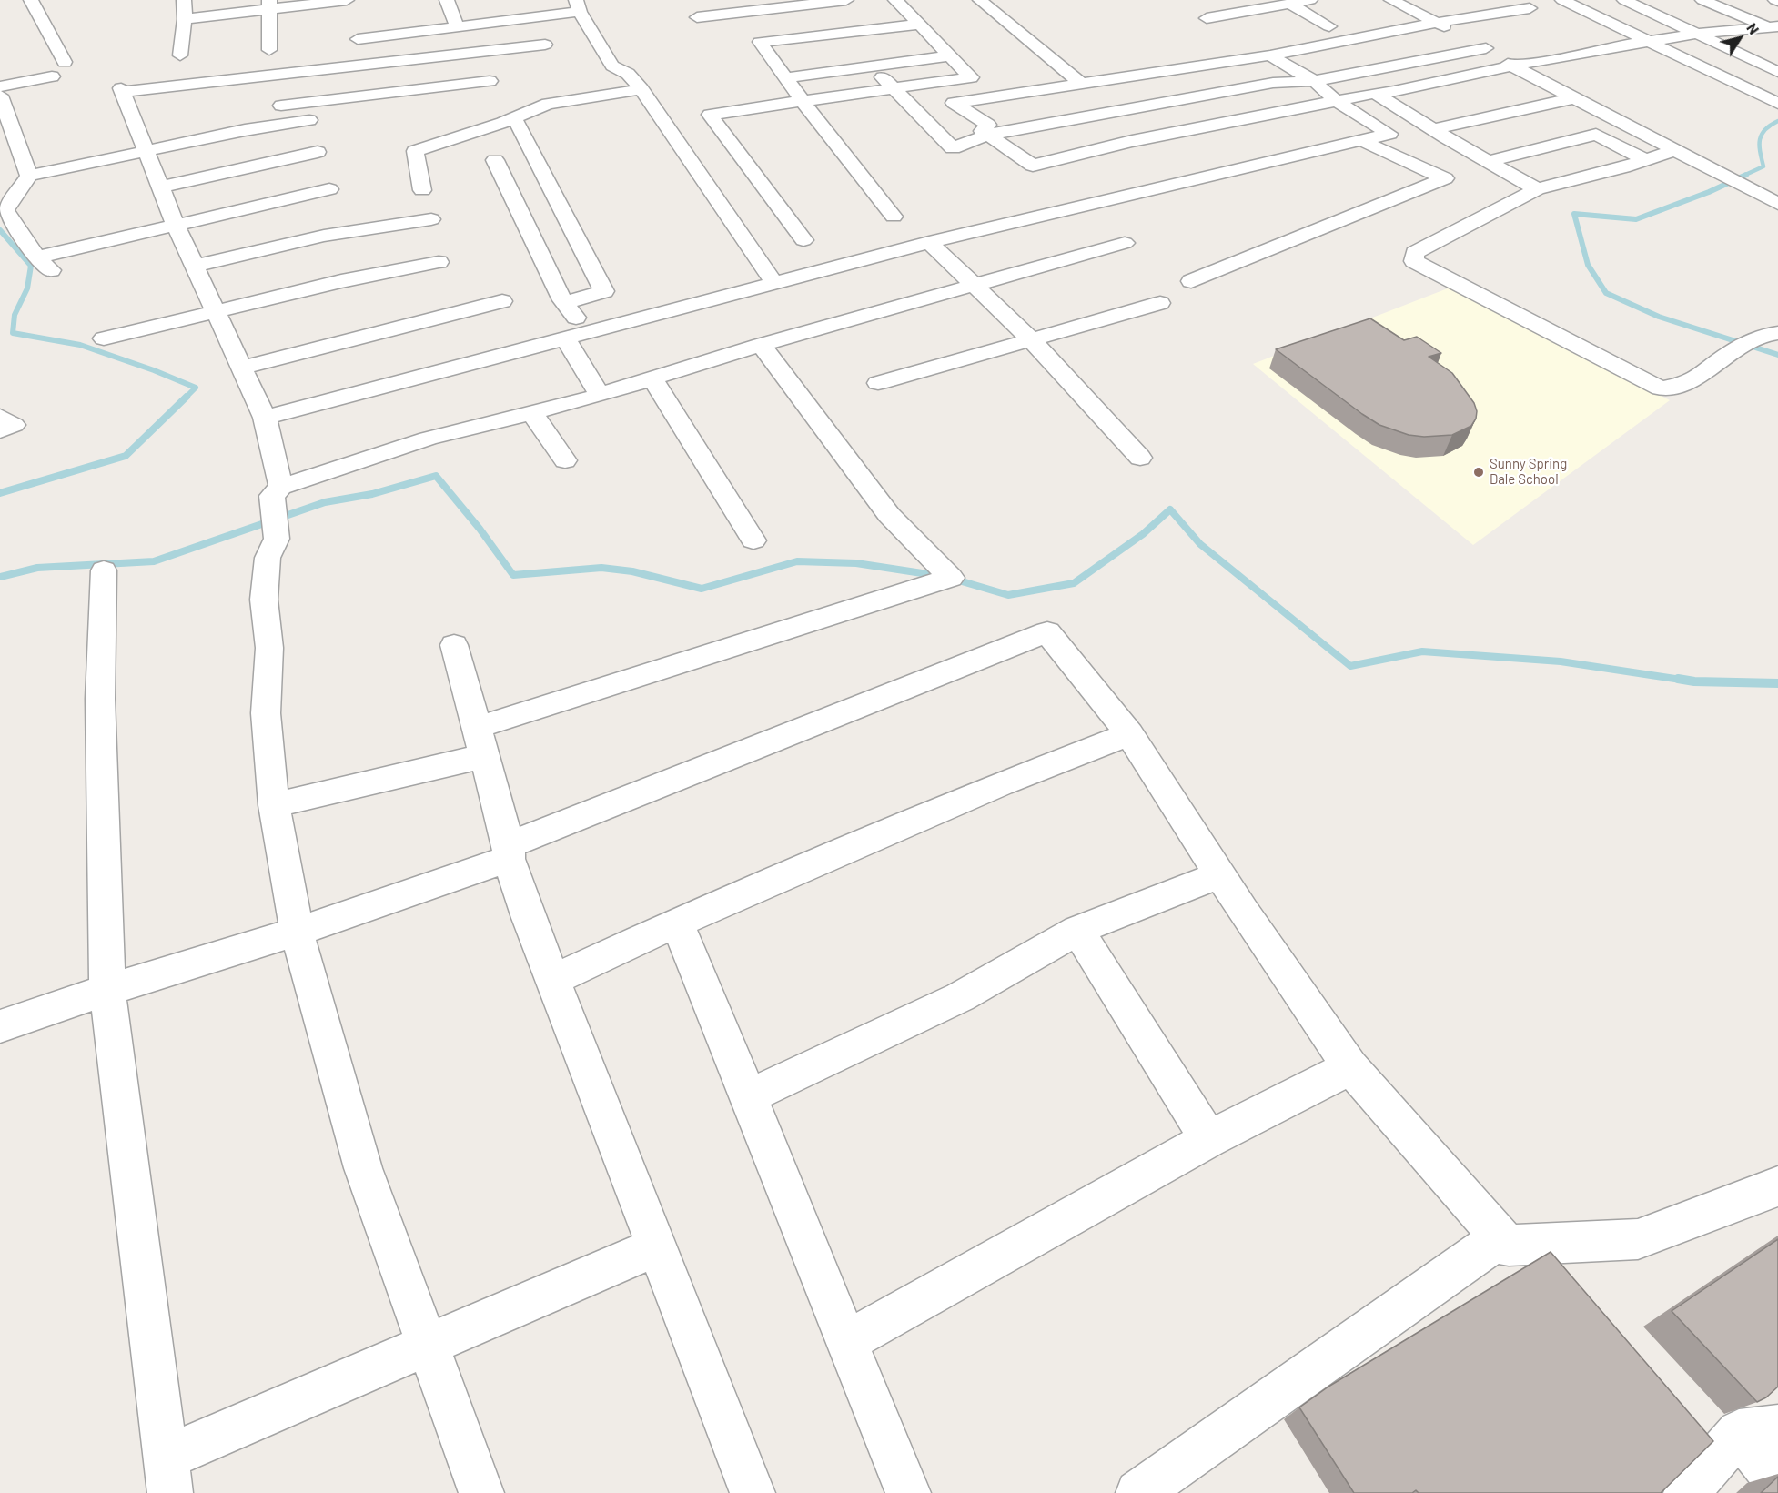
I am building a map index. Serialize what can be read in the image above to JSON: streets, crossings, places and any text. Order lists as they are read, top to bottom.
{
  "places": ["Sunny Spring Dale School"],
  "north": "top right"
}
